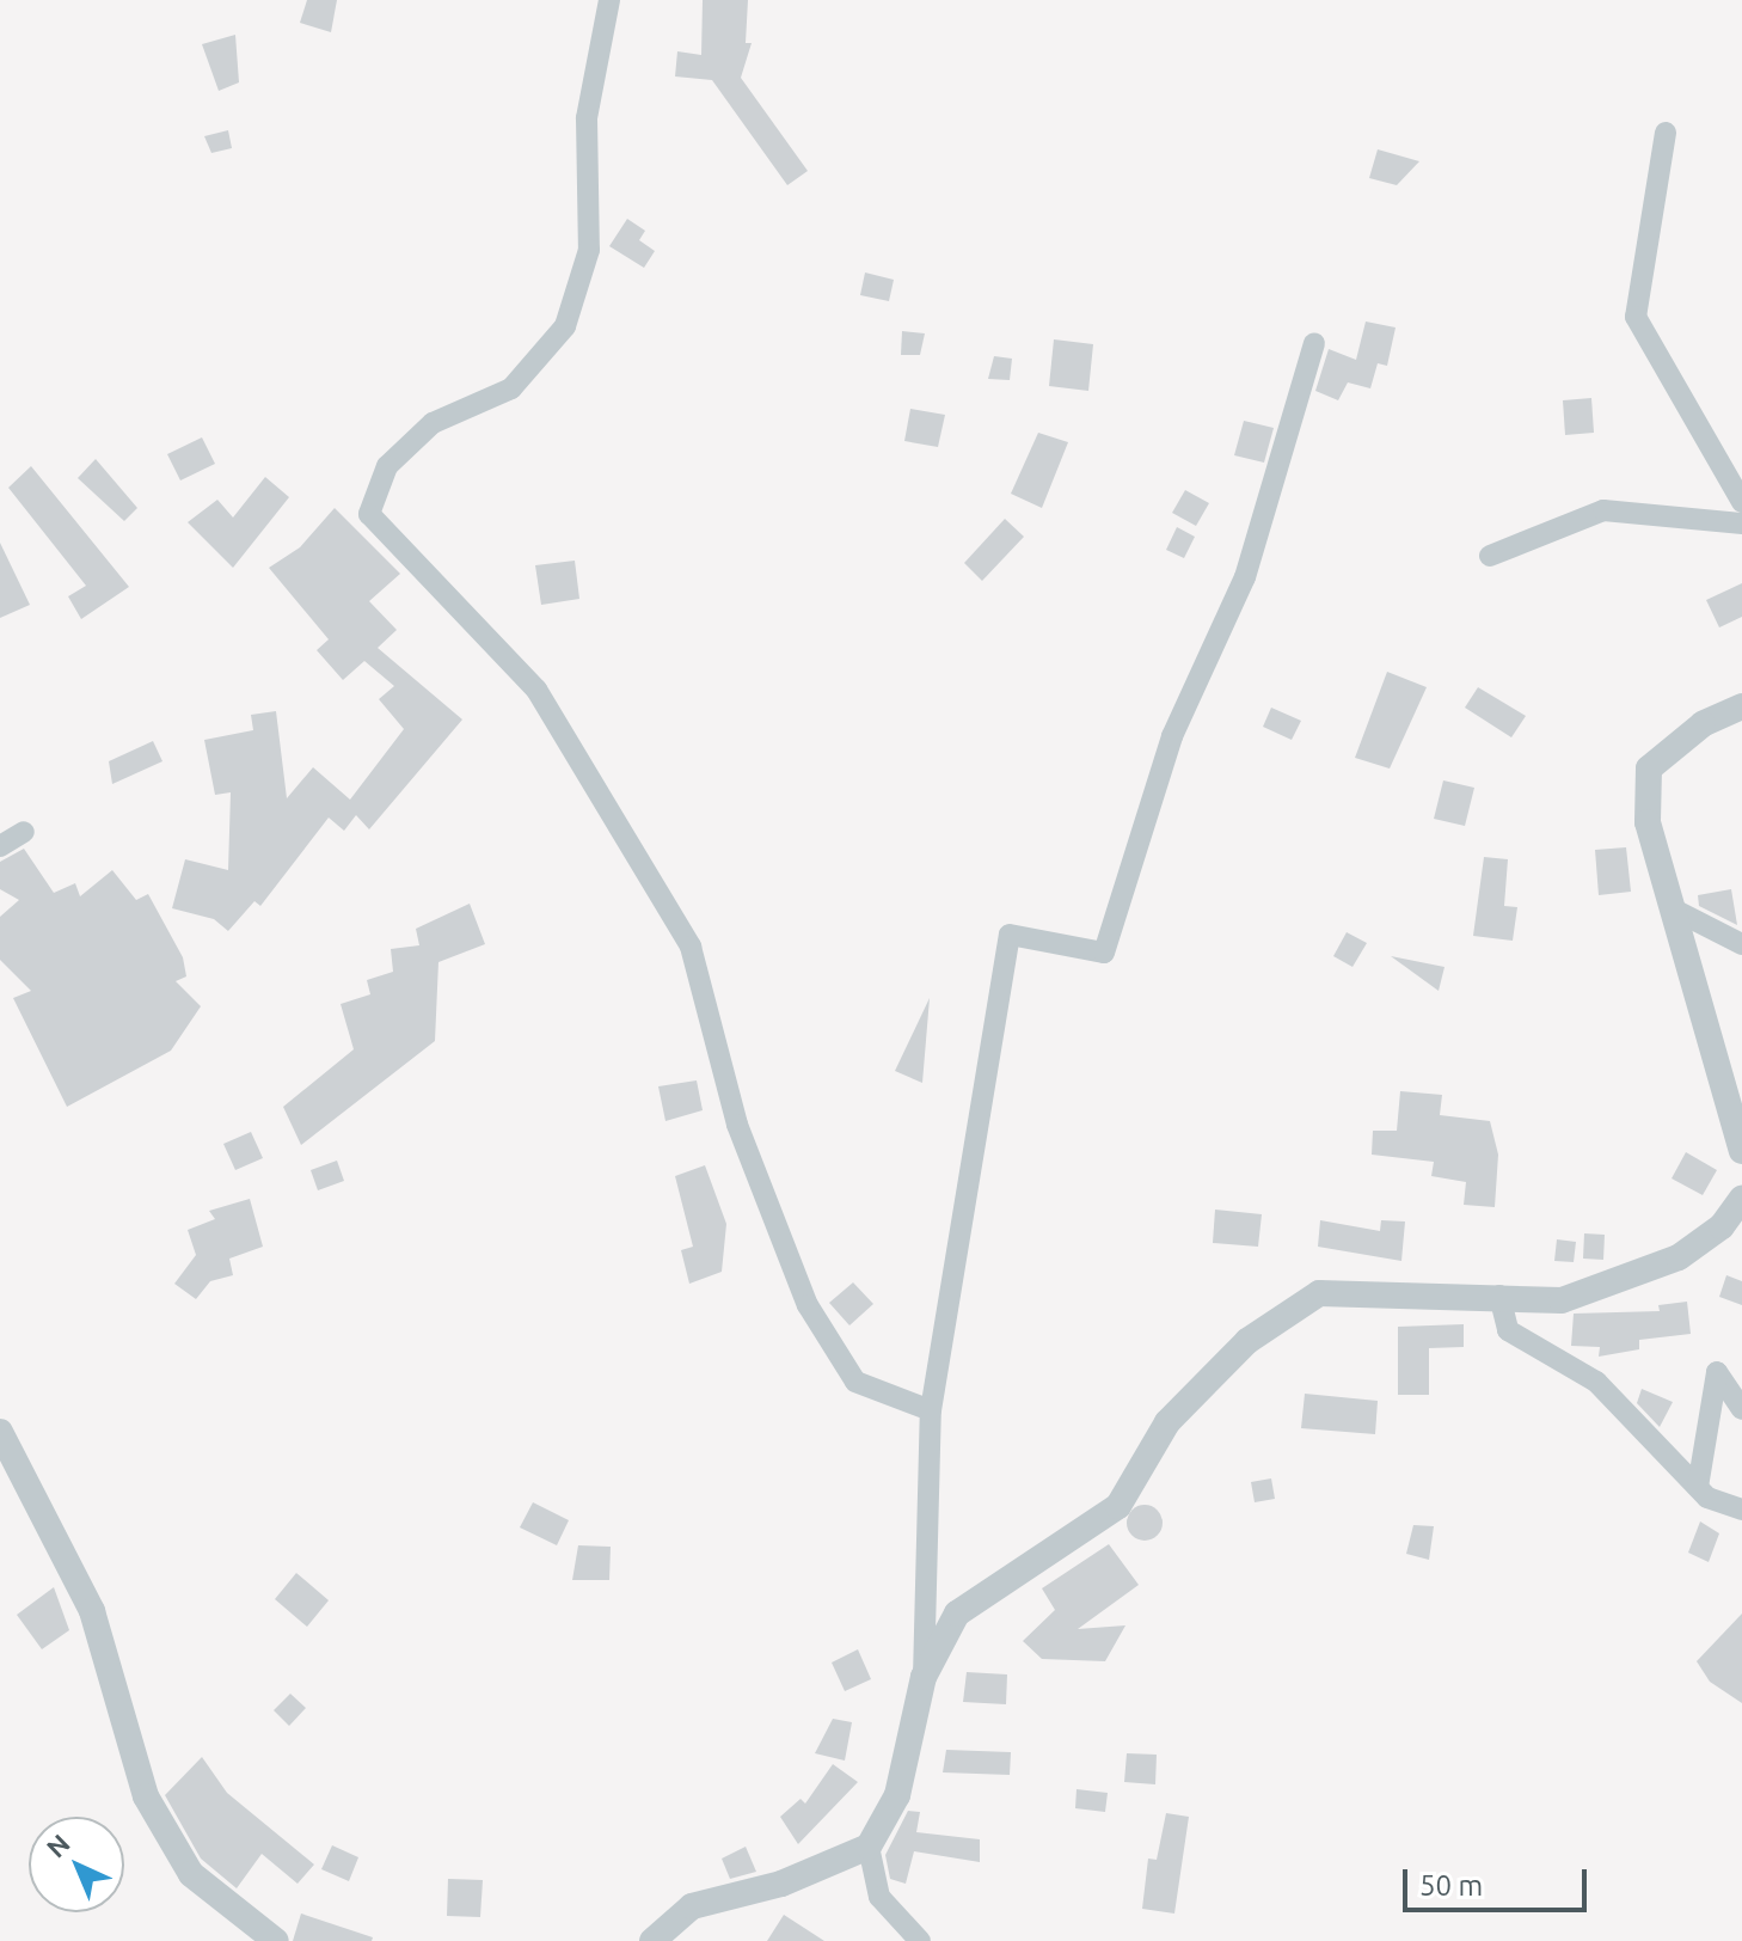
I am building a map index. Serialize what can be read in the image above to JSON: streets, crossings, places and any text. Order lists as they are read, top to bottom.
{
  "scale_bar": "50 m",
  "north": "top left"
}
